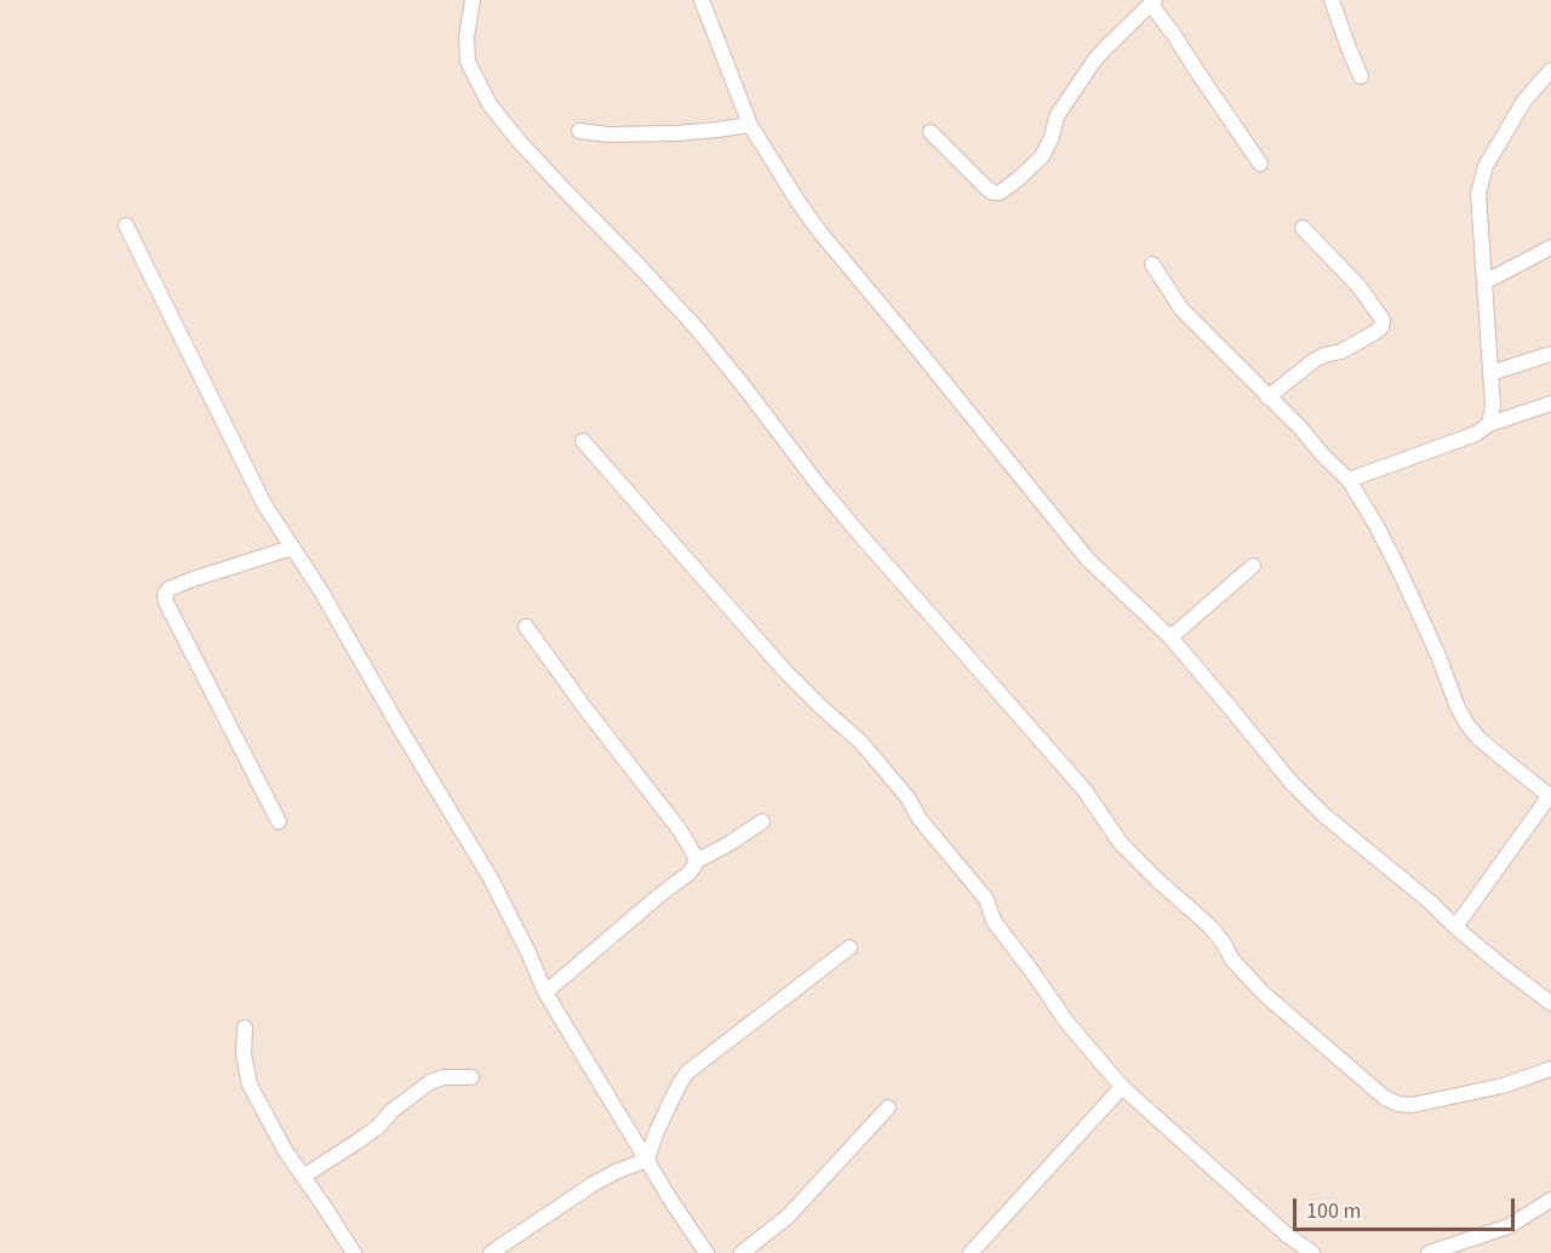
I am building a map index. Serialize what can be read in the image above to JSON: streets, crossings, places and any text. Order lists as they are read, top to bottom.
{
  "scale_bar": "100 m"
}
